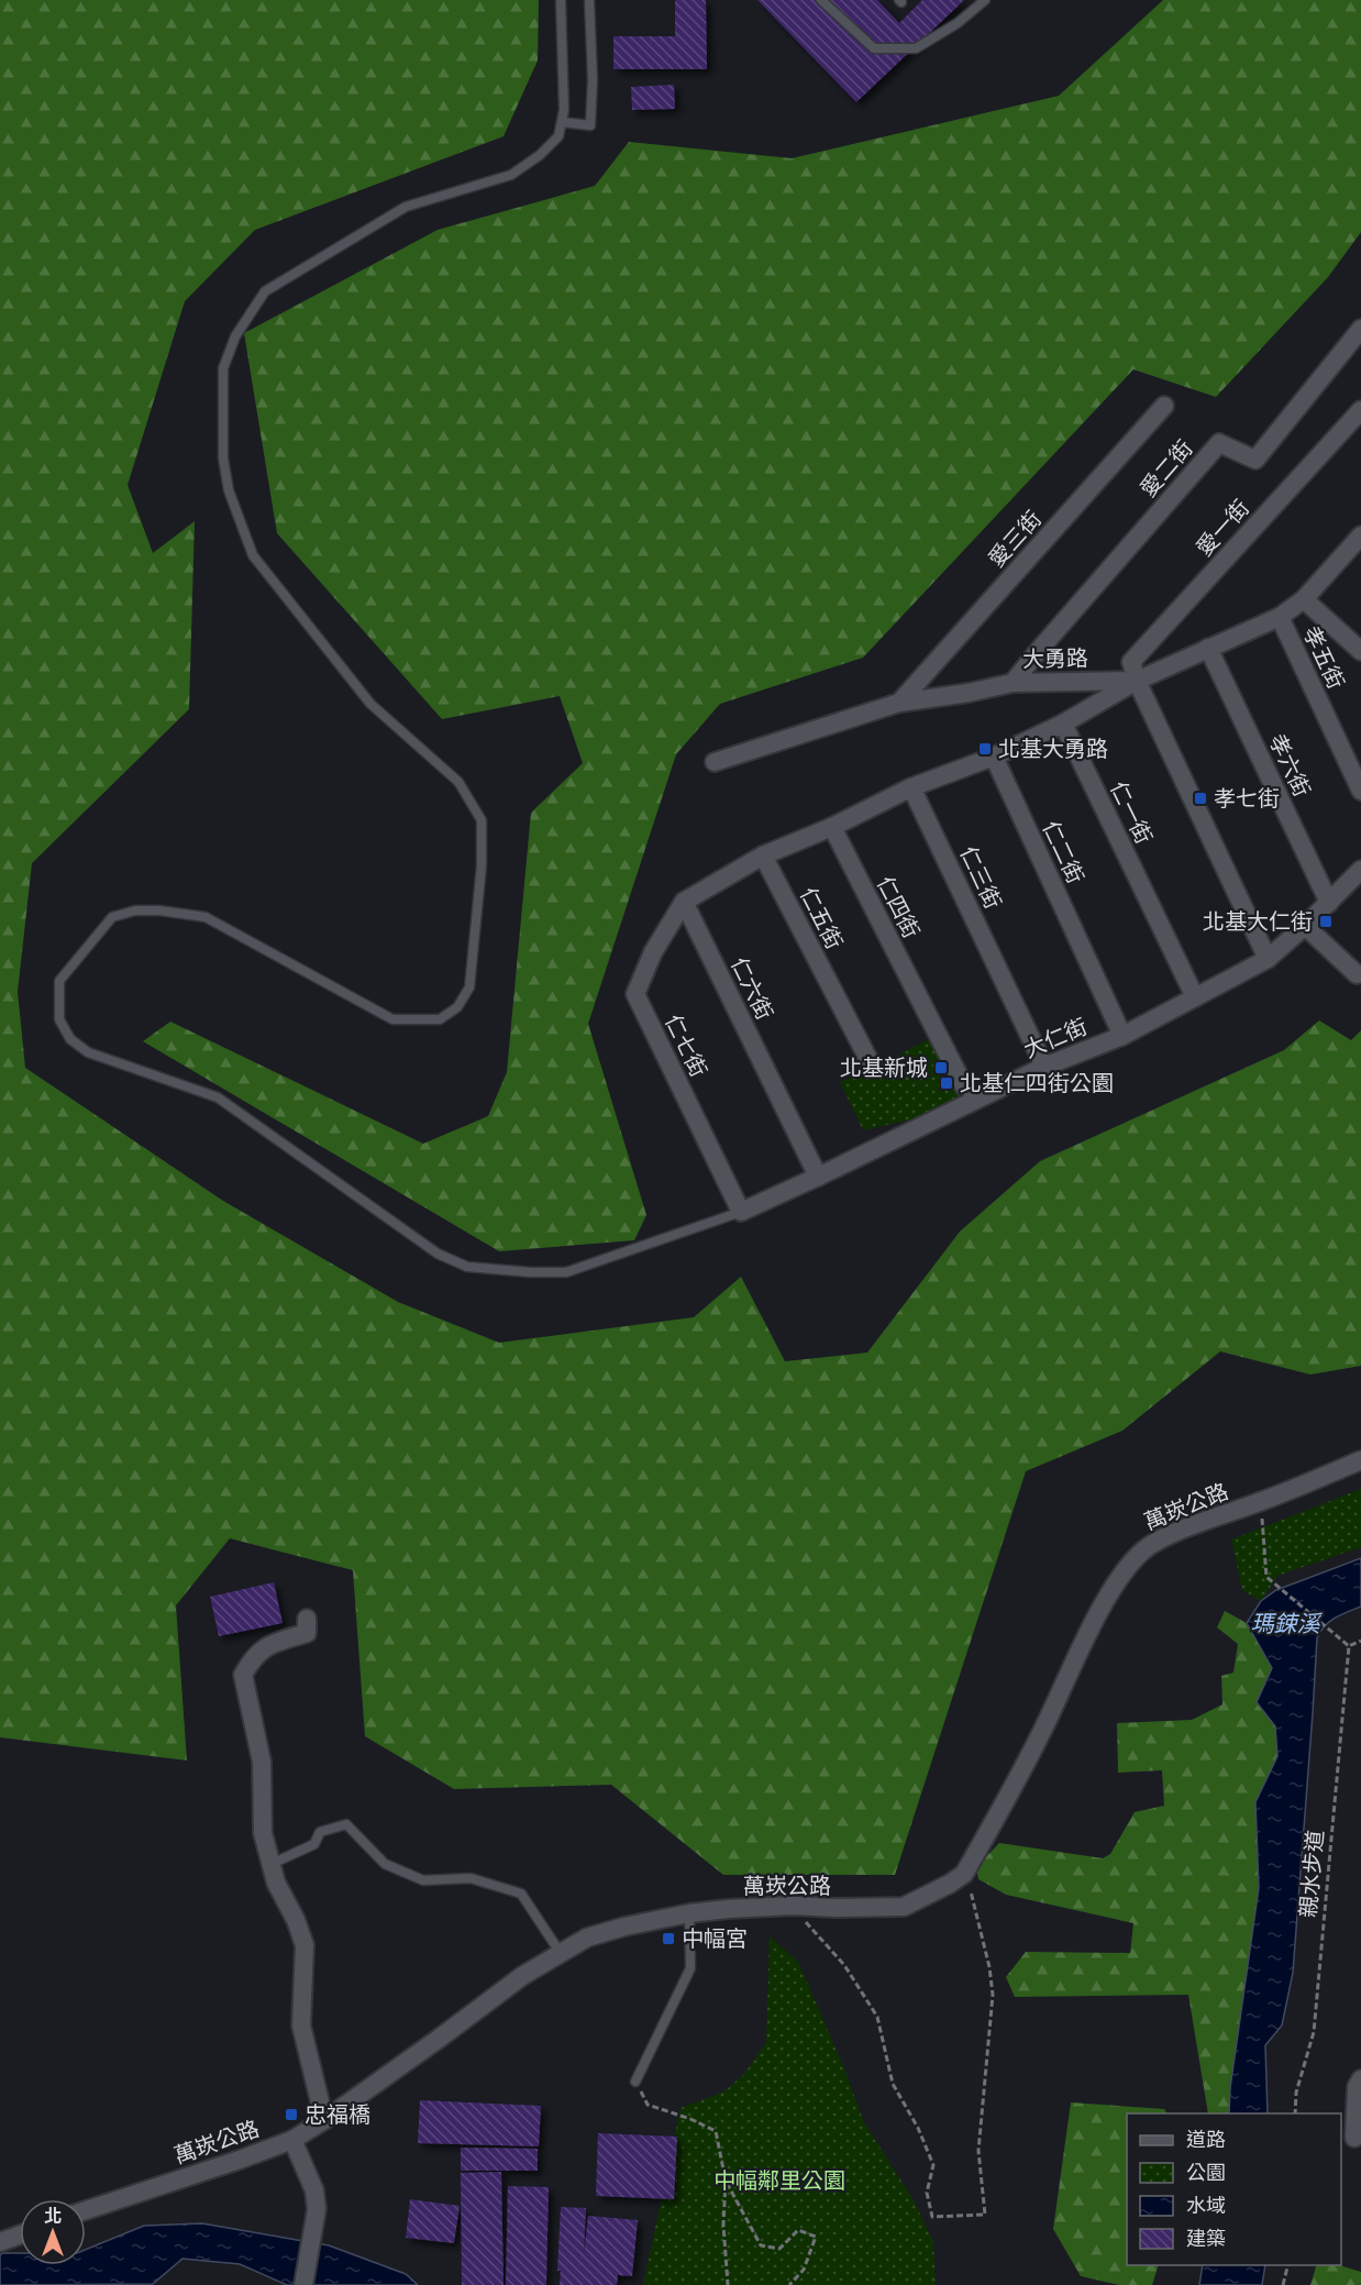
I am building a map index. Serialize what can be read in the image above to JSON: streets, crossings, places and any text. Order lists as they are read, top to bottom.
{
  "streets": {
    "street": [
      "愛二街",
      "愛一街",
      "愛三街",
      "孝五街",
      "大勇路",
      "孝六街",
      "仁一街",
      "仁二街",
      "仁三街",
      "仁四街",
      "仁五街",
      "仁六街",
      "大仁街",
      "仁七街",
      "萬崁公路"
    ],
    "path": ["親水步道"]
  },
  "crossings": [
    ["愛二街", "大勇路"],
    ["愛一街", "大勇路"],
    ["愛三街", "大勇路"],
    ["孝五街", "大勇路"],
    ["大勇路", "孝六街"],
    ["孝六街", "大仁街"],
    ["仁一街", "大仁街"],
    ["仁二街", "大仁街"],
    ["仁三街", "大仁街"],
    ["仁六街", "大仁街"],
    ["仁六街", "仁七街"],
    ["大仁街", "仁七街"]
  ],
  "water": ["瑪鋉溪"],
  "parks": ["中幅鄰里公園"],
  "places": {
    "transit": [
      "北基大勇路",
      "孝七街",
      "北基大仁街",
      "北基新城",
      "北基仁四街公園",
      "中幅宮",
      "忠福橋"
    ]
  },
  "legend": [
    "道路",
    "公園",
    "水域",
    "建築"
  ],
  "north": "top"
}
